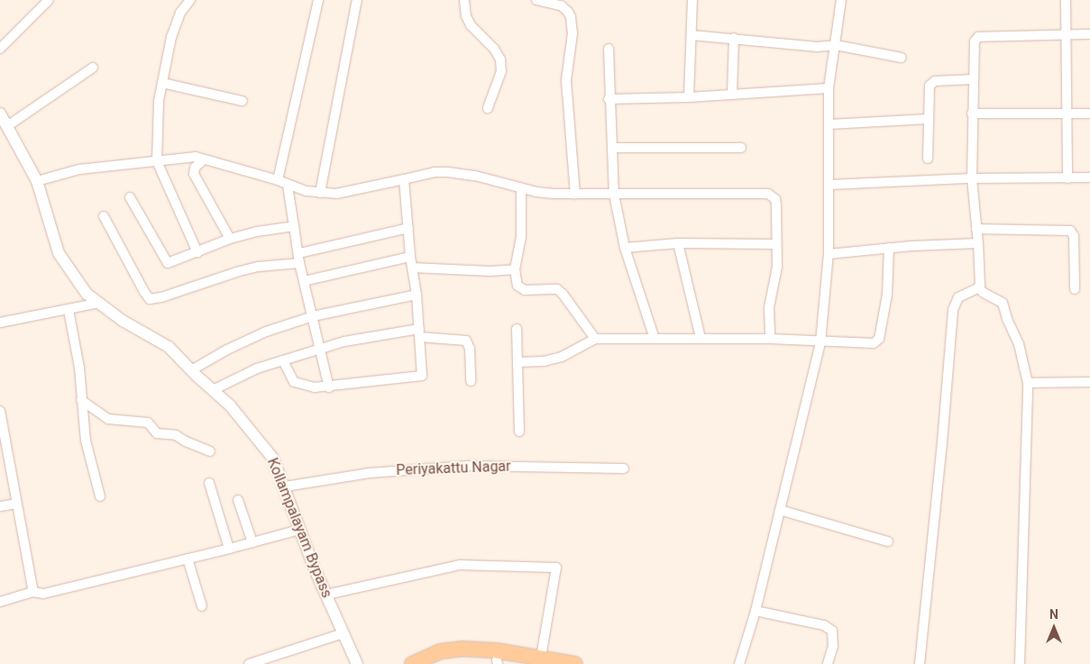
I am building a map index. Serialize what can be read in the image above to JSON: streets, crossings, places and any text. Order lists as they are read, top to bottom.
{
  "streets": {
    "street": ["Periyakattu Nagar", "Kollampalayam Bypass"]
  },
  "crossings": [
    ["Periyakattu Nagar", "Kollampalayam Bypass"]
  ],
  "north": "top"
}
